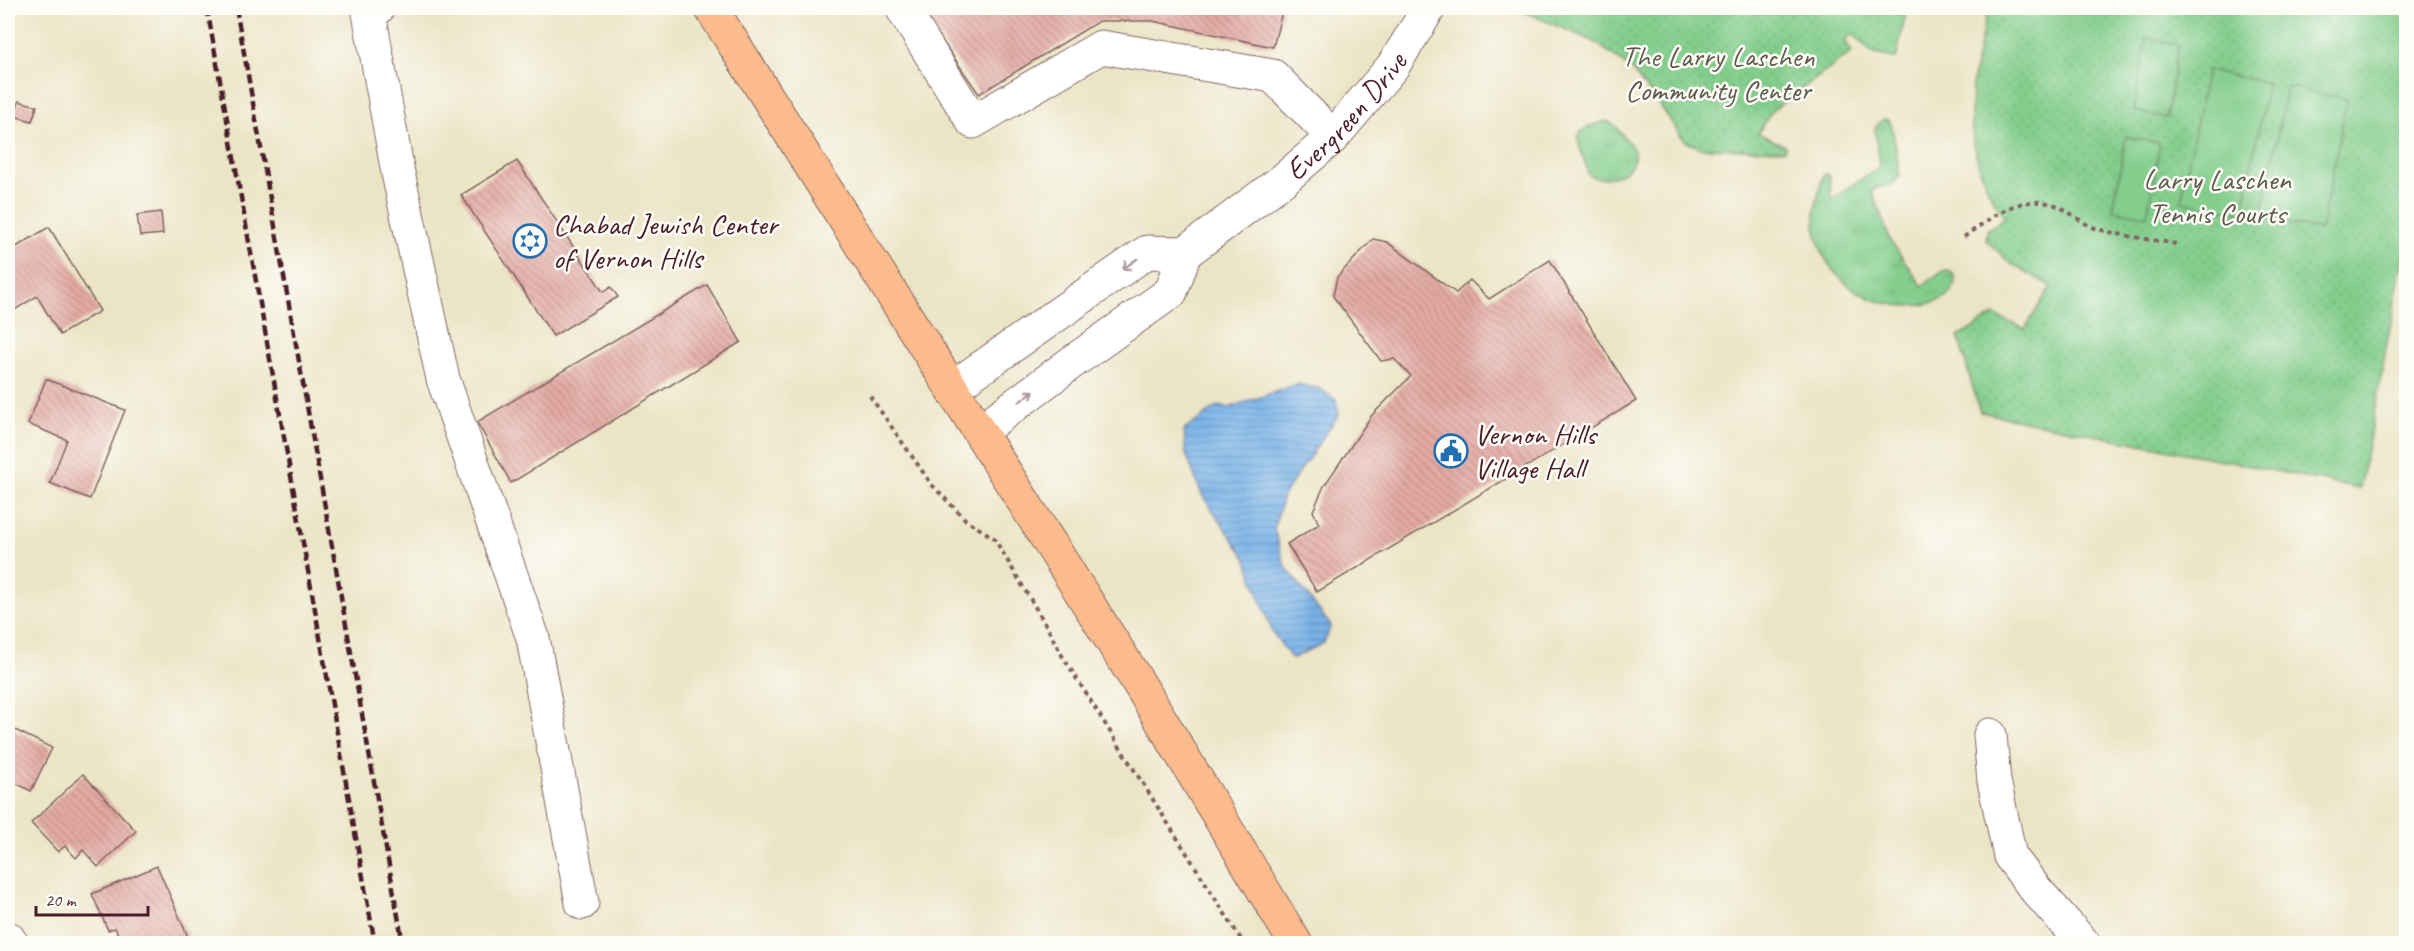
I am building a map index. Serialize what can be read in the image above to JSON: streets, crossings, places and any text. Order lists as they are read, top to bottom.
{
  "streets": {
    "street": ["Evergreen Drive"]
  },
  "parks": ["The Larry Laschen Community Center", "Larry Laschen Tennis Courts"],
  "places": {
    "synagogue": ["Chabad Jewish Center of Vernon Hills"],
    "public building": ["Vernon Hills Village Hall"]
  },
  "scale_bar": "20 m"
}
